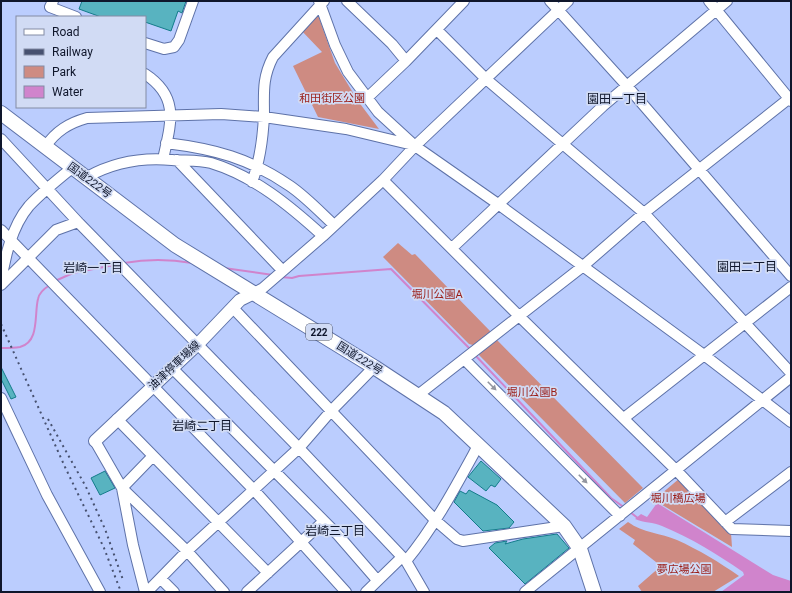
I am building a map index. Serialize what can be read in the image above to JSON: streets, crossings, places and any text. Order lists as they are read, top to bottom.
{
  "streets": {
    "highway": ["国道222号", "222"],
    "main road": ["油津停車場線"]
  },
  "crossings": [
    ["国道222号", "油津停車場線"]
  ],
  "districts": [
    "園田一丁目",
    "園田二丁目",
    "岩崎一丁目",
    "岩崎二丁目",
    "岩崎三丁目"
  ],
  "parks": [
    "和田街区公園",
    "堀川公園A",
    "堀川公園B",
    "堀川橋広場",
    "夢広場公園"
  ],
  "legend": [
    "Road",
    "Railway",
    "Park",
    "Water"
  ]
}
